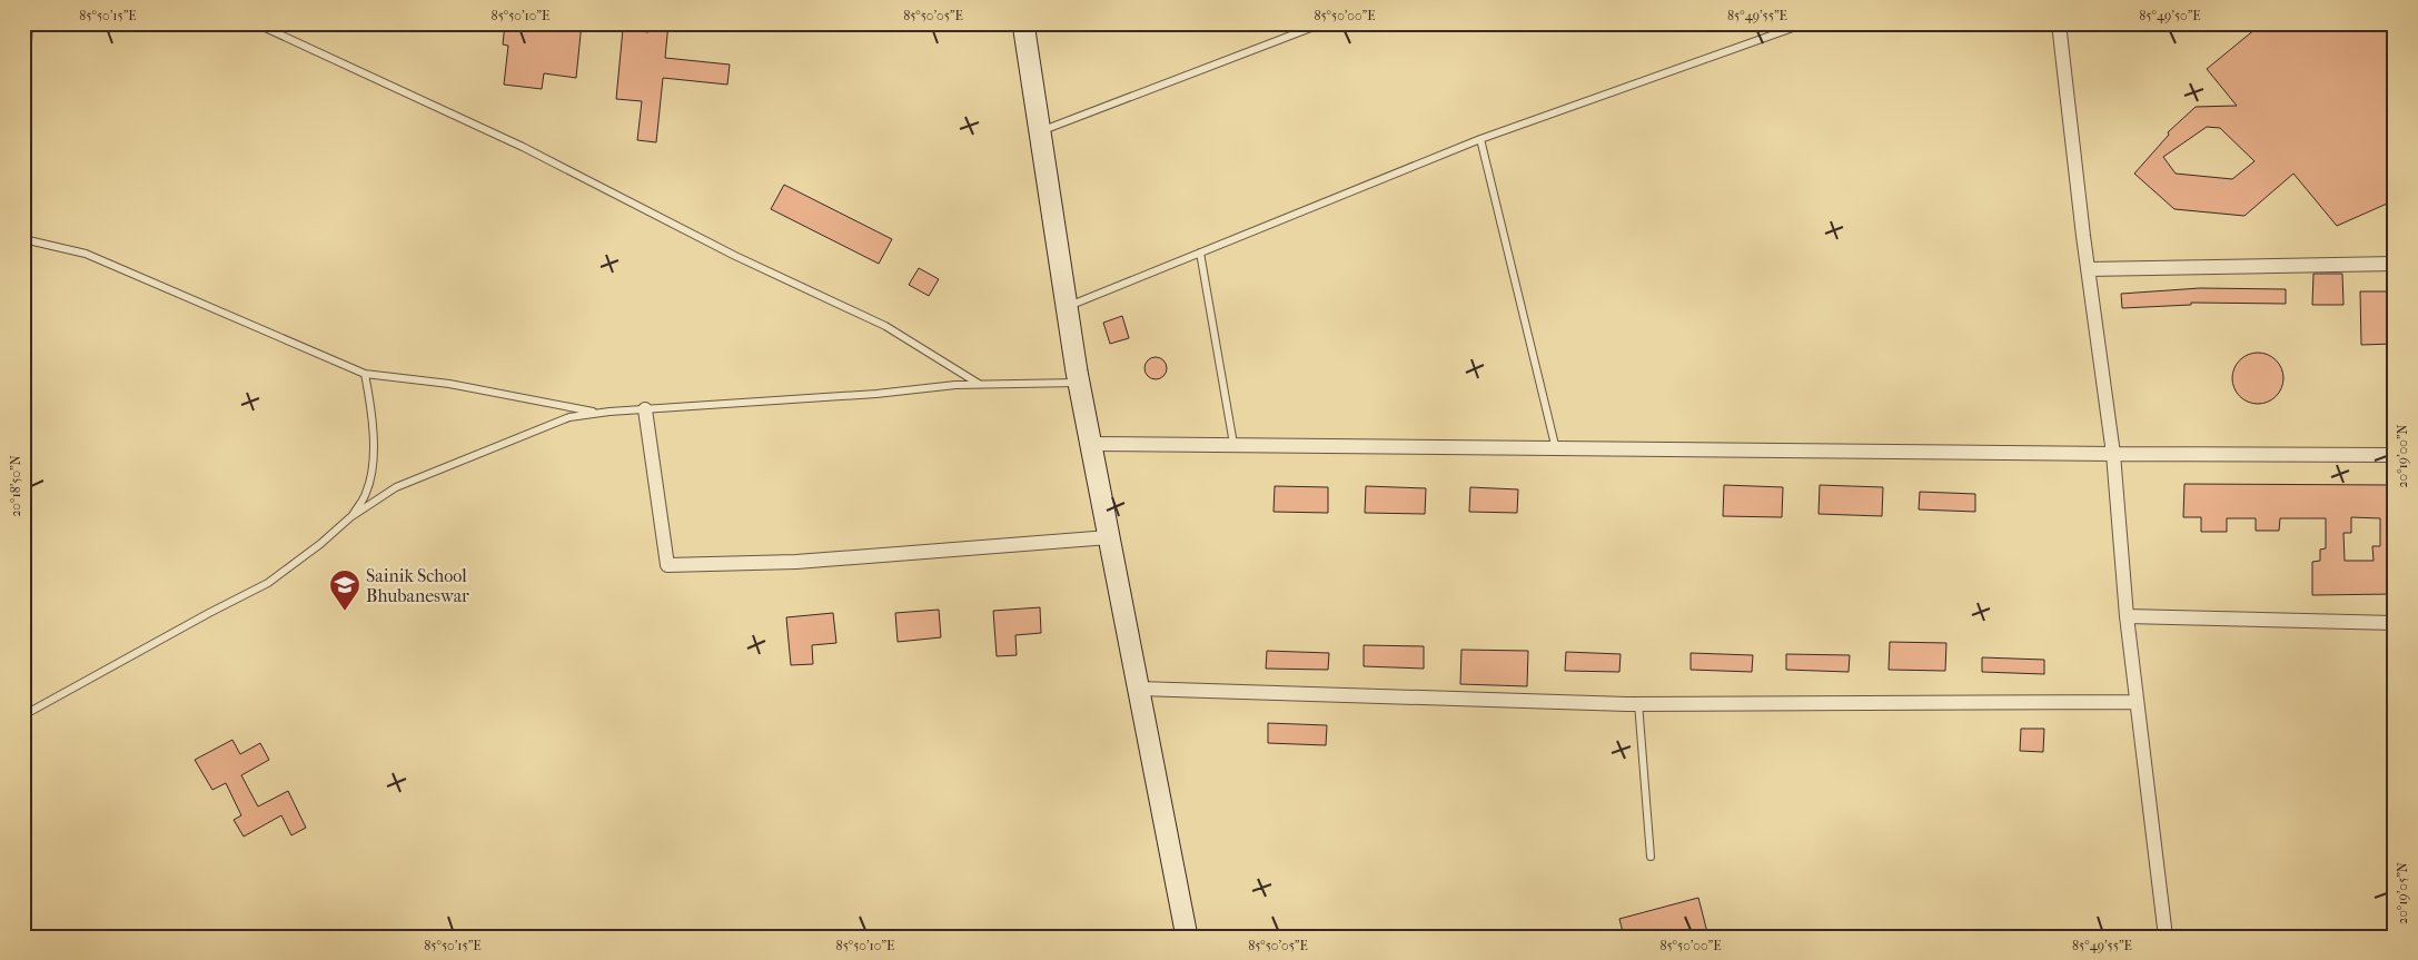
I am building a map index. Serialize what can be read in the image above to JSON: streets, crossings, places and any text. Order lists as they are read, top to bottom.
{
  "places": {
    "school or university": ["Sainik School Bhubaneswar"]
  },
  "coordinates": [
    "85°50'15\"E",
    "85°50'10\"E",
    "85°50'05\"E",
    "85°50'00\"E",
    "85°49'55\"E",
    "85°49'50\"E",
    "20°19'00\"N",
    "20°18'50\"N",
    "20°19'05\"N"
  ]
}
